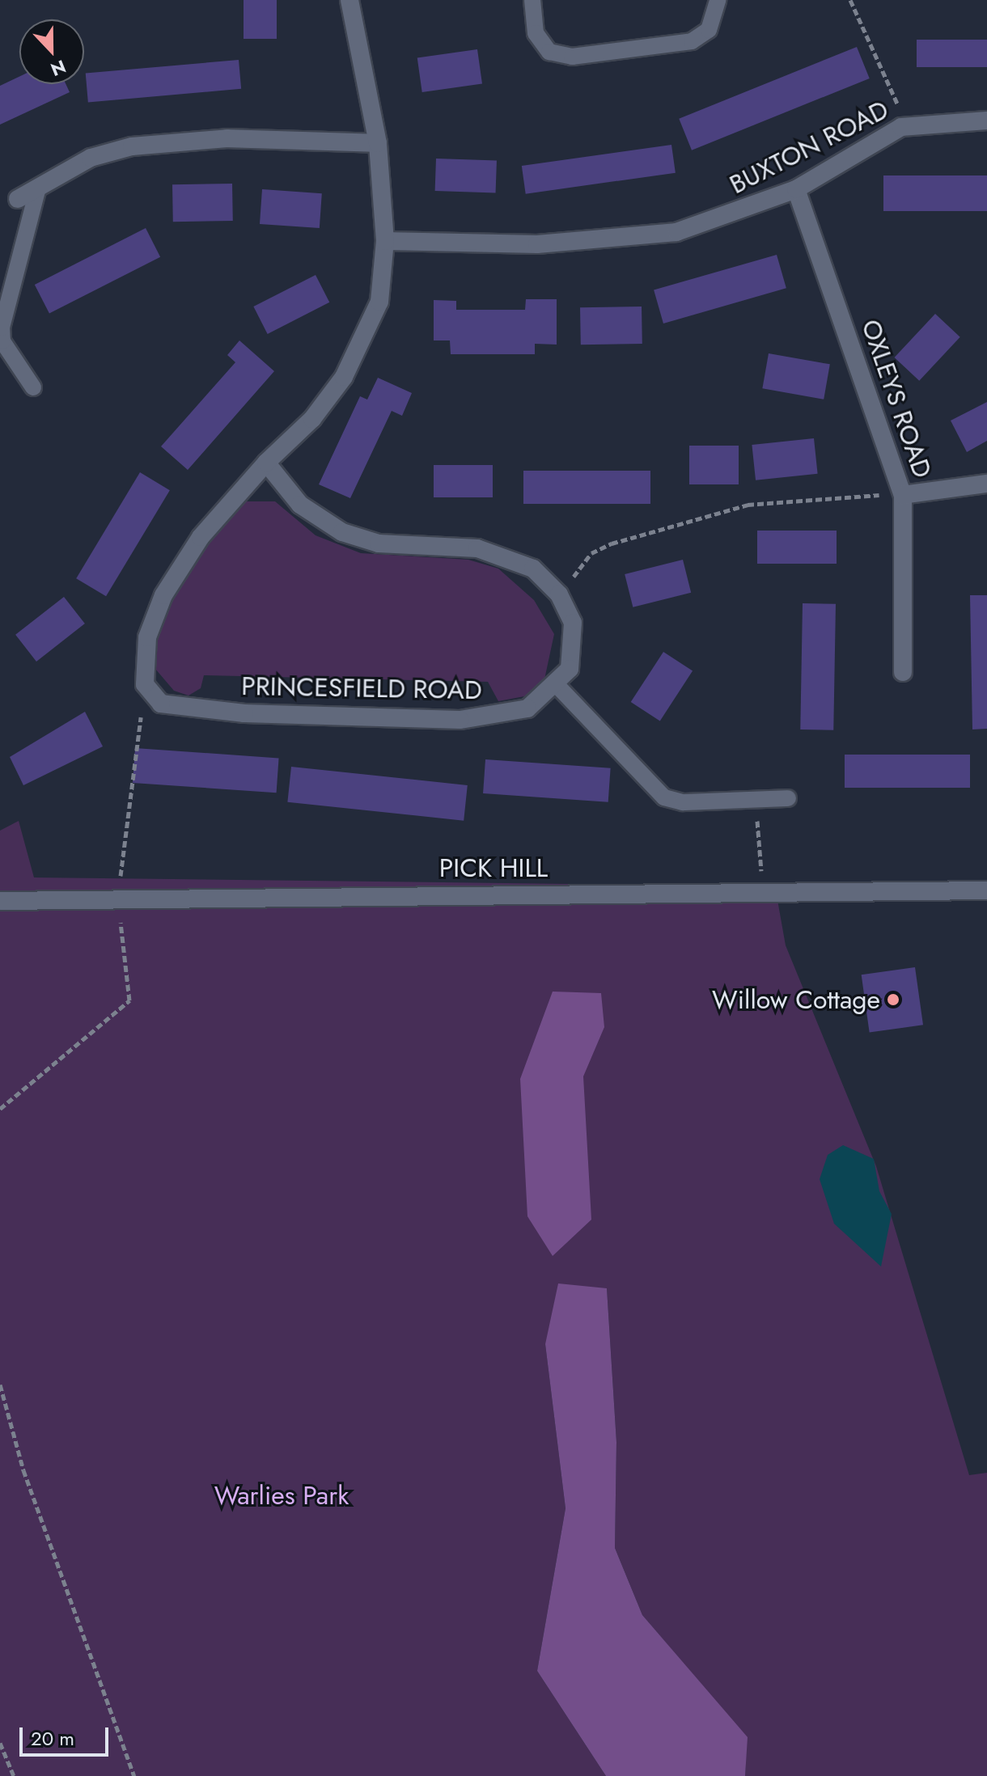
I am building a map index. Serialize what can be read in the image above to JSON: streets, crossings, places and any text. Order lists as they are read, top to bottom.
{
  "streets": {
    "street": [
      "BUXTON ROAD",
      "OXLEYS ROAD",
      "PRINCESFIELD ROAD",
      "PICK HILL"
    ]
  },
  "crossings": [
    ["BUXTON ROAD", "OXLEYS ROAD"]
  ],
  "parks": ["Warlies Park"],
  "places": ["Willow Cottage"],
  "scale_bar": "20 m",
  "north": "bottom"
}
